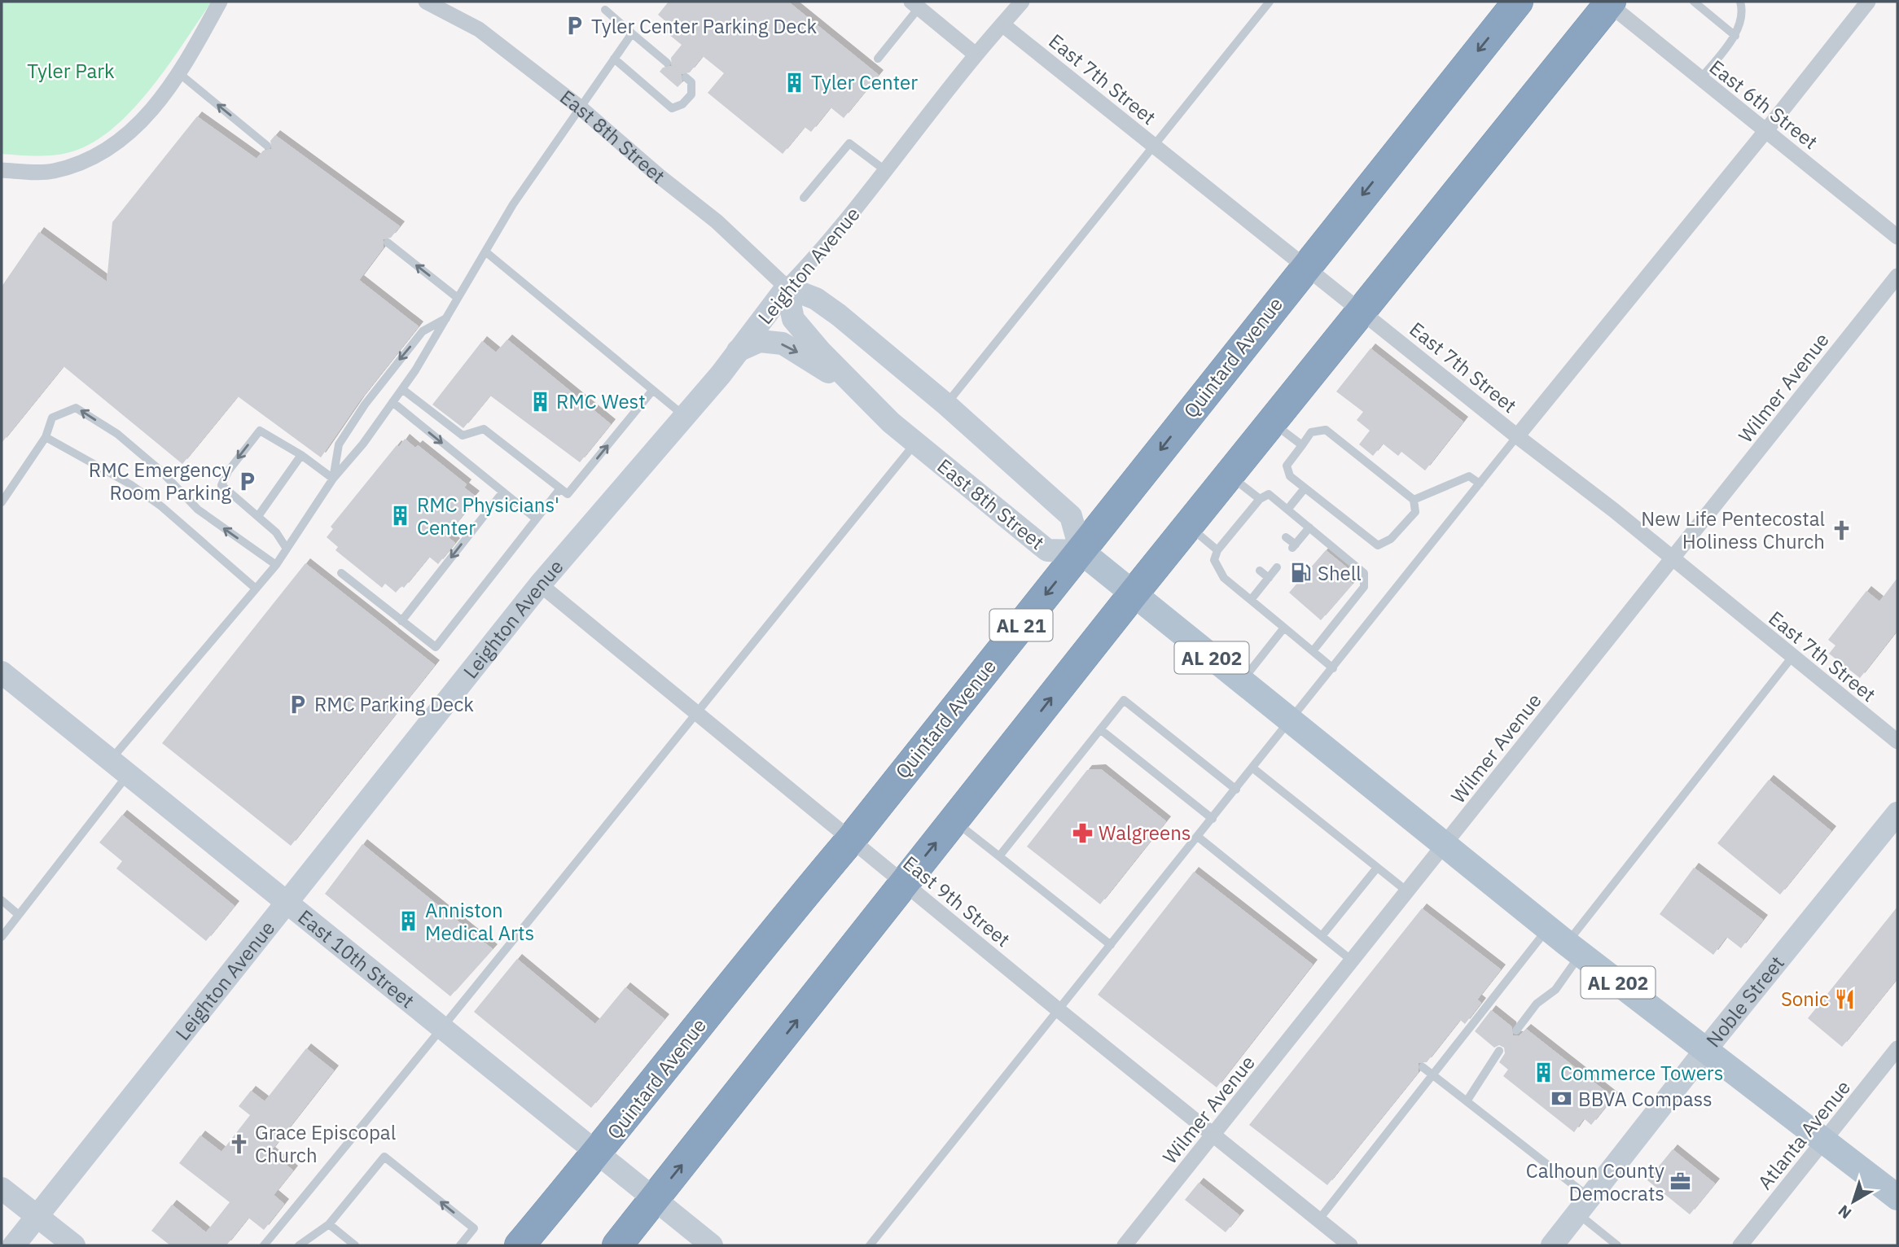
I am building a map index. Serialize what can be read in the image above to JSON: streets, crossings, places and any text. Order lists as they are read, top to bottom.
{
  "streets": {
    "highway": ["Quintard Avenue", "AL 21"],
    "main road": ["AL 202"],
    "street": [
      "East 7th Street",
      "East 6th Street",
      "East 8th Street",
      "Leighton Avenue",
      "Wilmer Avenue",
      "East 9th Street",
      "East 10th Street",
      "Noble Street",
      "Atlanta Avenue"
    ]
  },
  "crossings": [
    ["East 7th Street", "Leighton Avenue"],
    ["East 7th Street", "Quintard Avenue"],
    ["East 7th Street", "Wilmer Avenue"],
    ["East 8th Street", "Leighton Avenue"],
    ["East 8th Street", "Quintard Avenue"],
    ["East 8th Street", "AL 202"],
    ["Leighton Avenue", "East 9th Street"],
    ["Leighton Avenue", "East 10th Street"],
    ["Quintard Avenue", "AL 202"],
    ["Quintard Avenue", "East 9th Street"],
    ["Quintard Avenue", "East 10th Street"],
    ["Wilmer Avenue", "AL 202"],
    ["Wilmer Avenue", "East 9th Street"],
    ["AL 202", "Noble Street"],
    ["AL 202", "Atlanta Avenue"]
  ],
  "parks": ["Tyler Park"],
  "places": {
    "parking": ["Tyler Center Parking Deck", "RMC Emergency Room Parking", "RMC Parking Deck"],
    "building": [
      "Tyler Center",
      "RMC West",
      "RMC Physicians' Center",
      "Anniston Medical Arts",
      "Commerce Towers"
    ],
    "church": ["New Life Pentecostal Holiness Church", "Grace Episcopal Church"],
    "fuel station": ["Shell"],
    "pharmacy": ["Walgreens"],
    "restaurant": ["Sonic"],
    "bank": ["BBVA Compass"],
    "office": ["Calhoun County Democrats"]
  },
  "north": "bottom left"
}
